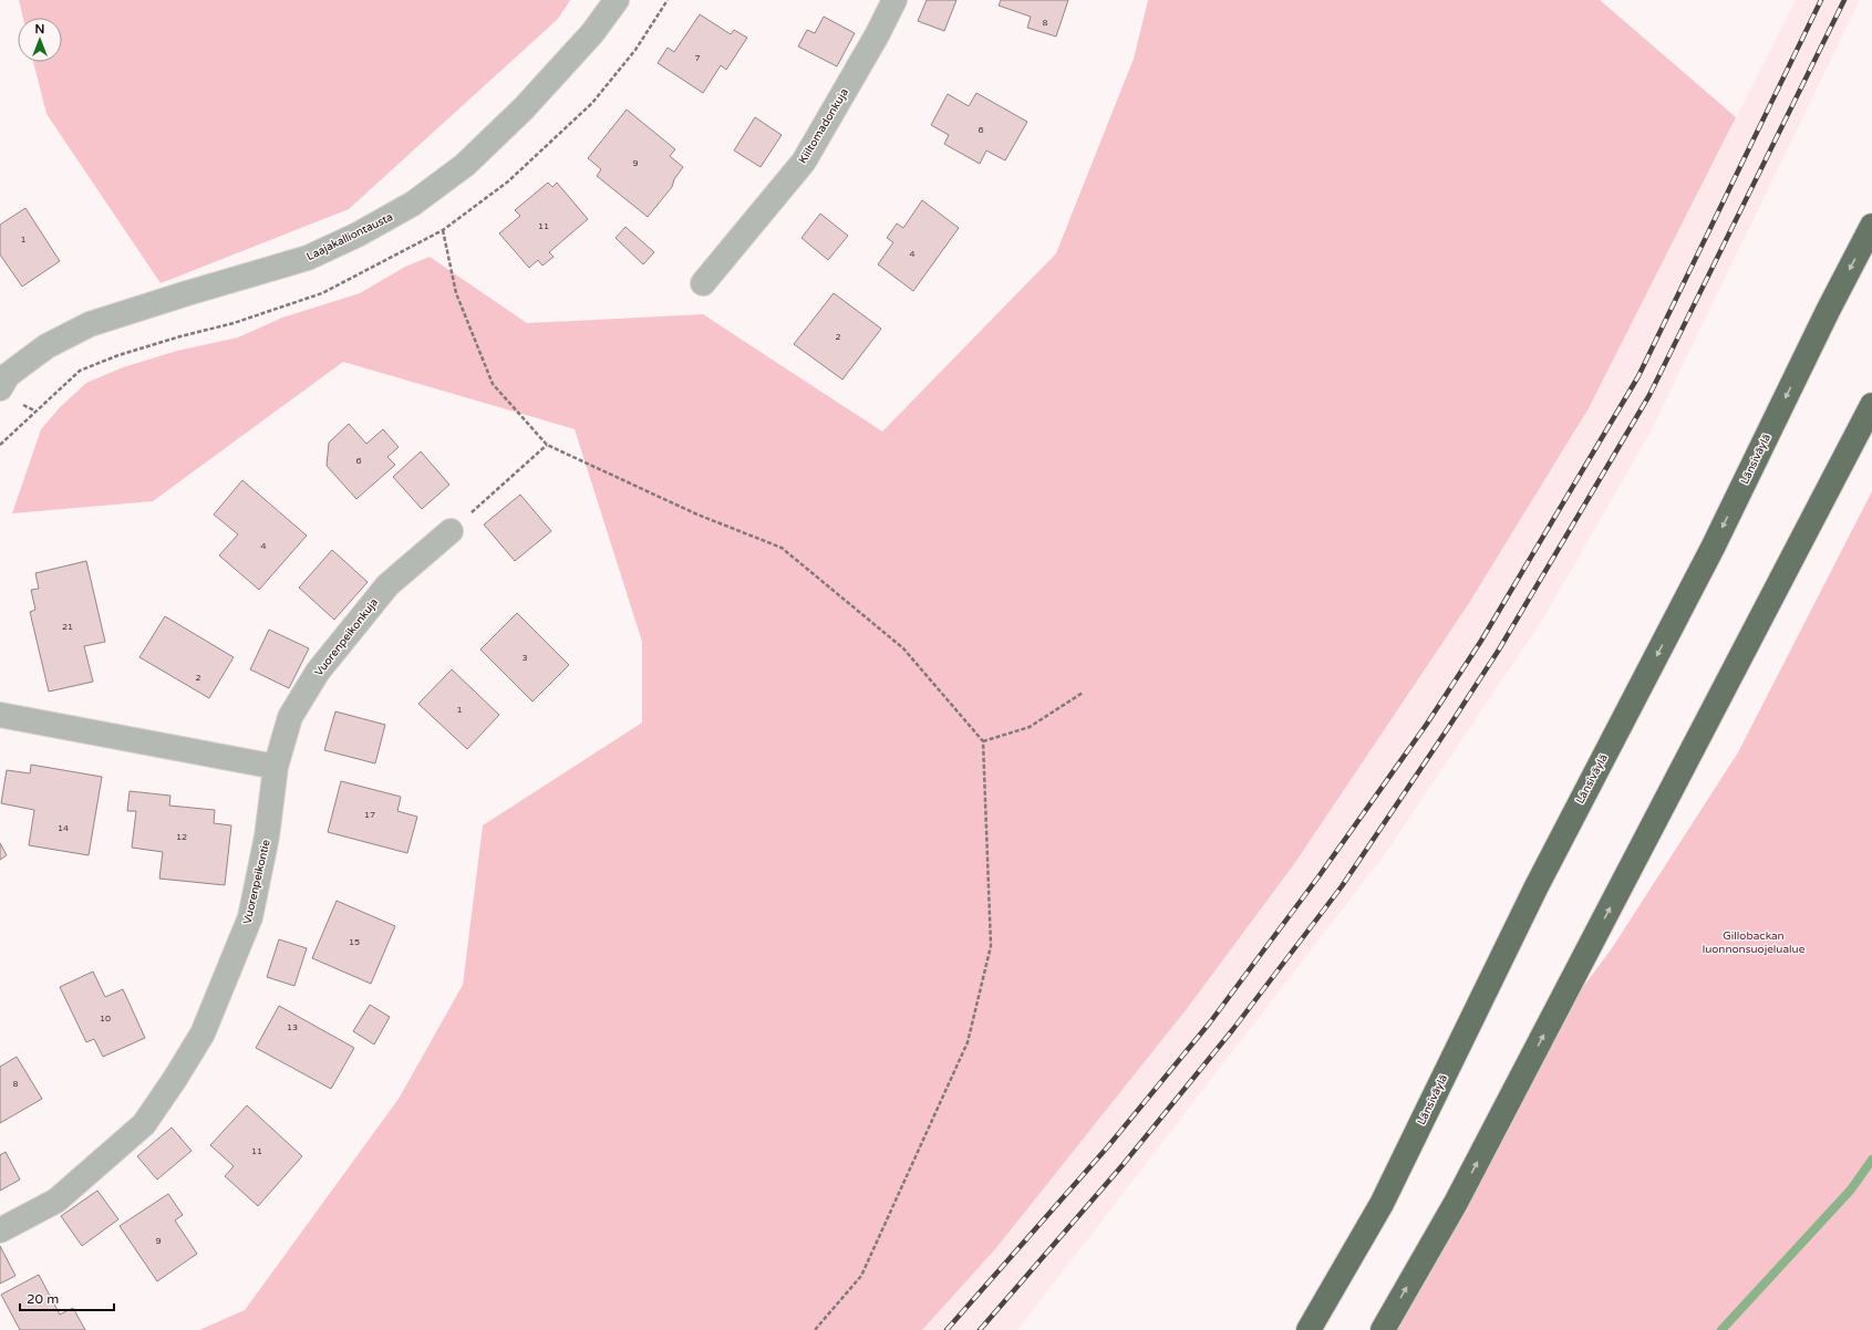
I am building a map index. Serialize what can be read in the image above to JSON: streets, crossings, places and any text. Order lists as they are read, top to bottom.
{
  "streets": {
    "highway": ["Länsiväylä"],
    "street": [
      "Kiiltomadonkuja",
      "Laajakalliontausta",
      "Vuorenpeikonkuja",
      "Vuorenpeikontie"
    ]
  },
  "crossings": [
    ["Vuorenpeikonkuja", "Vuorenpeikontie"]
  ],
  "parks": ["Gillobackan luonnonsuojelualue"],
  "house_numbers": [
    "8",
    "7",
    "6",
    "9",
    "11",
    "1",
    "4",
    "2",
    "6",
    "4",
    "21",
    "3",
    "2",
    "1",
    "17",
    "14",
    "12",
    "15",
    "10",
    "13",
    "8",
    "11",
    "9"
  ],
  "scale_bar": "20 m",
  "north": "top"
}
